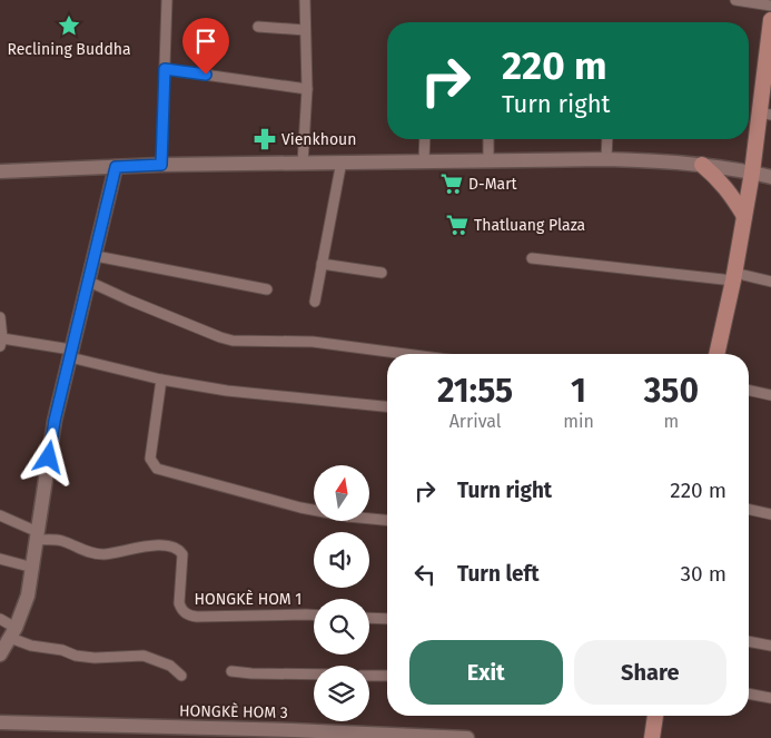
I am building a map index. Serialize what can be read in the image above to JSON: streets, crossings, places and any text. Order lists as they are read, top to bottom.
{
  "streets": {
    "street": ["HONGKÈ HOM 1", "HONGKÈ HOM 3"]
  },
  "places": {
    "place": ["Reclining Buddha"],
    "pharmacy": ["Vienkhoun"],
    "supermarket": ["D-Mart", "Thatluang Plaza"]
  },
  "north": "top",
  "page": {
    "turn": ["220 m", "Turn right"],
    "eta": [
      "21:55",
      "Arrival",
      "1",
      "min",
      "350",
      "m"
    ],
    "list": [
      {
        "name": "Turn right",
        "value": "220 m"
      },
      {
        "name": "Turn left",
        "value": "30 m"
      }
    ],
    "buttons": ["Exit", "Share"]
  }
}
